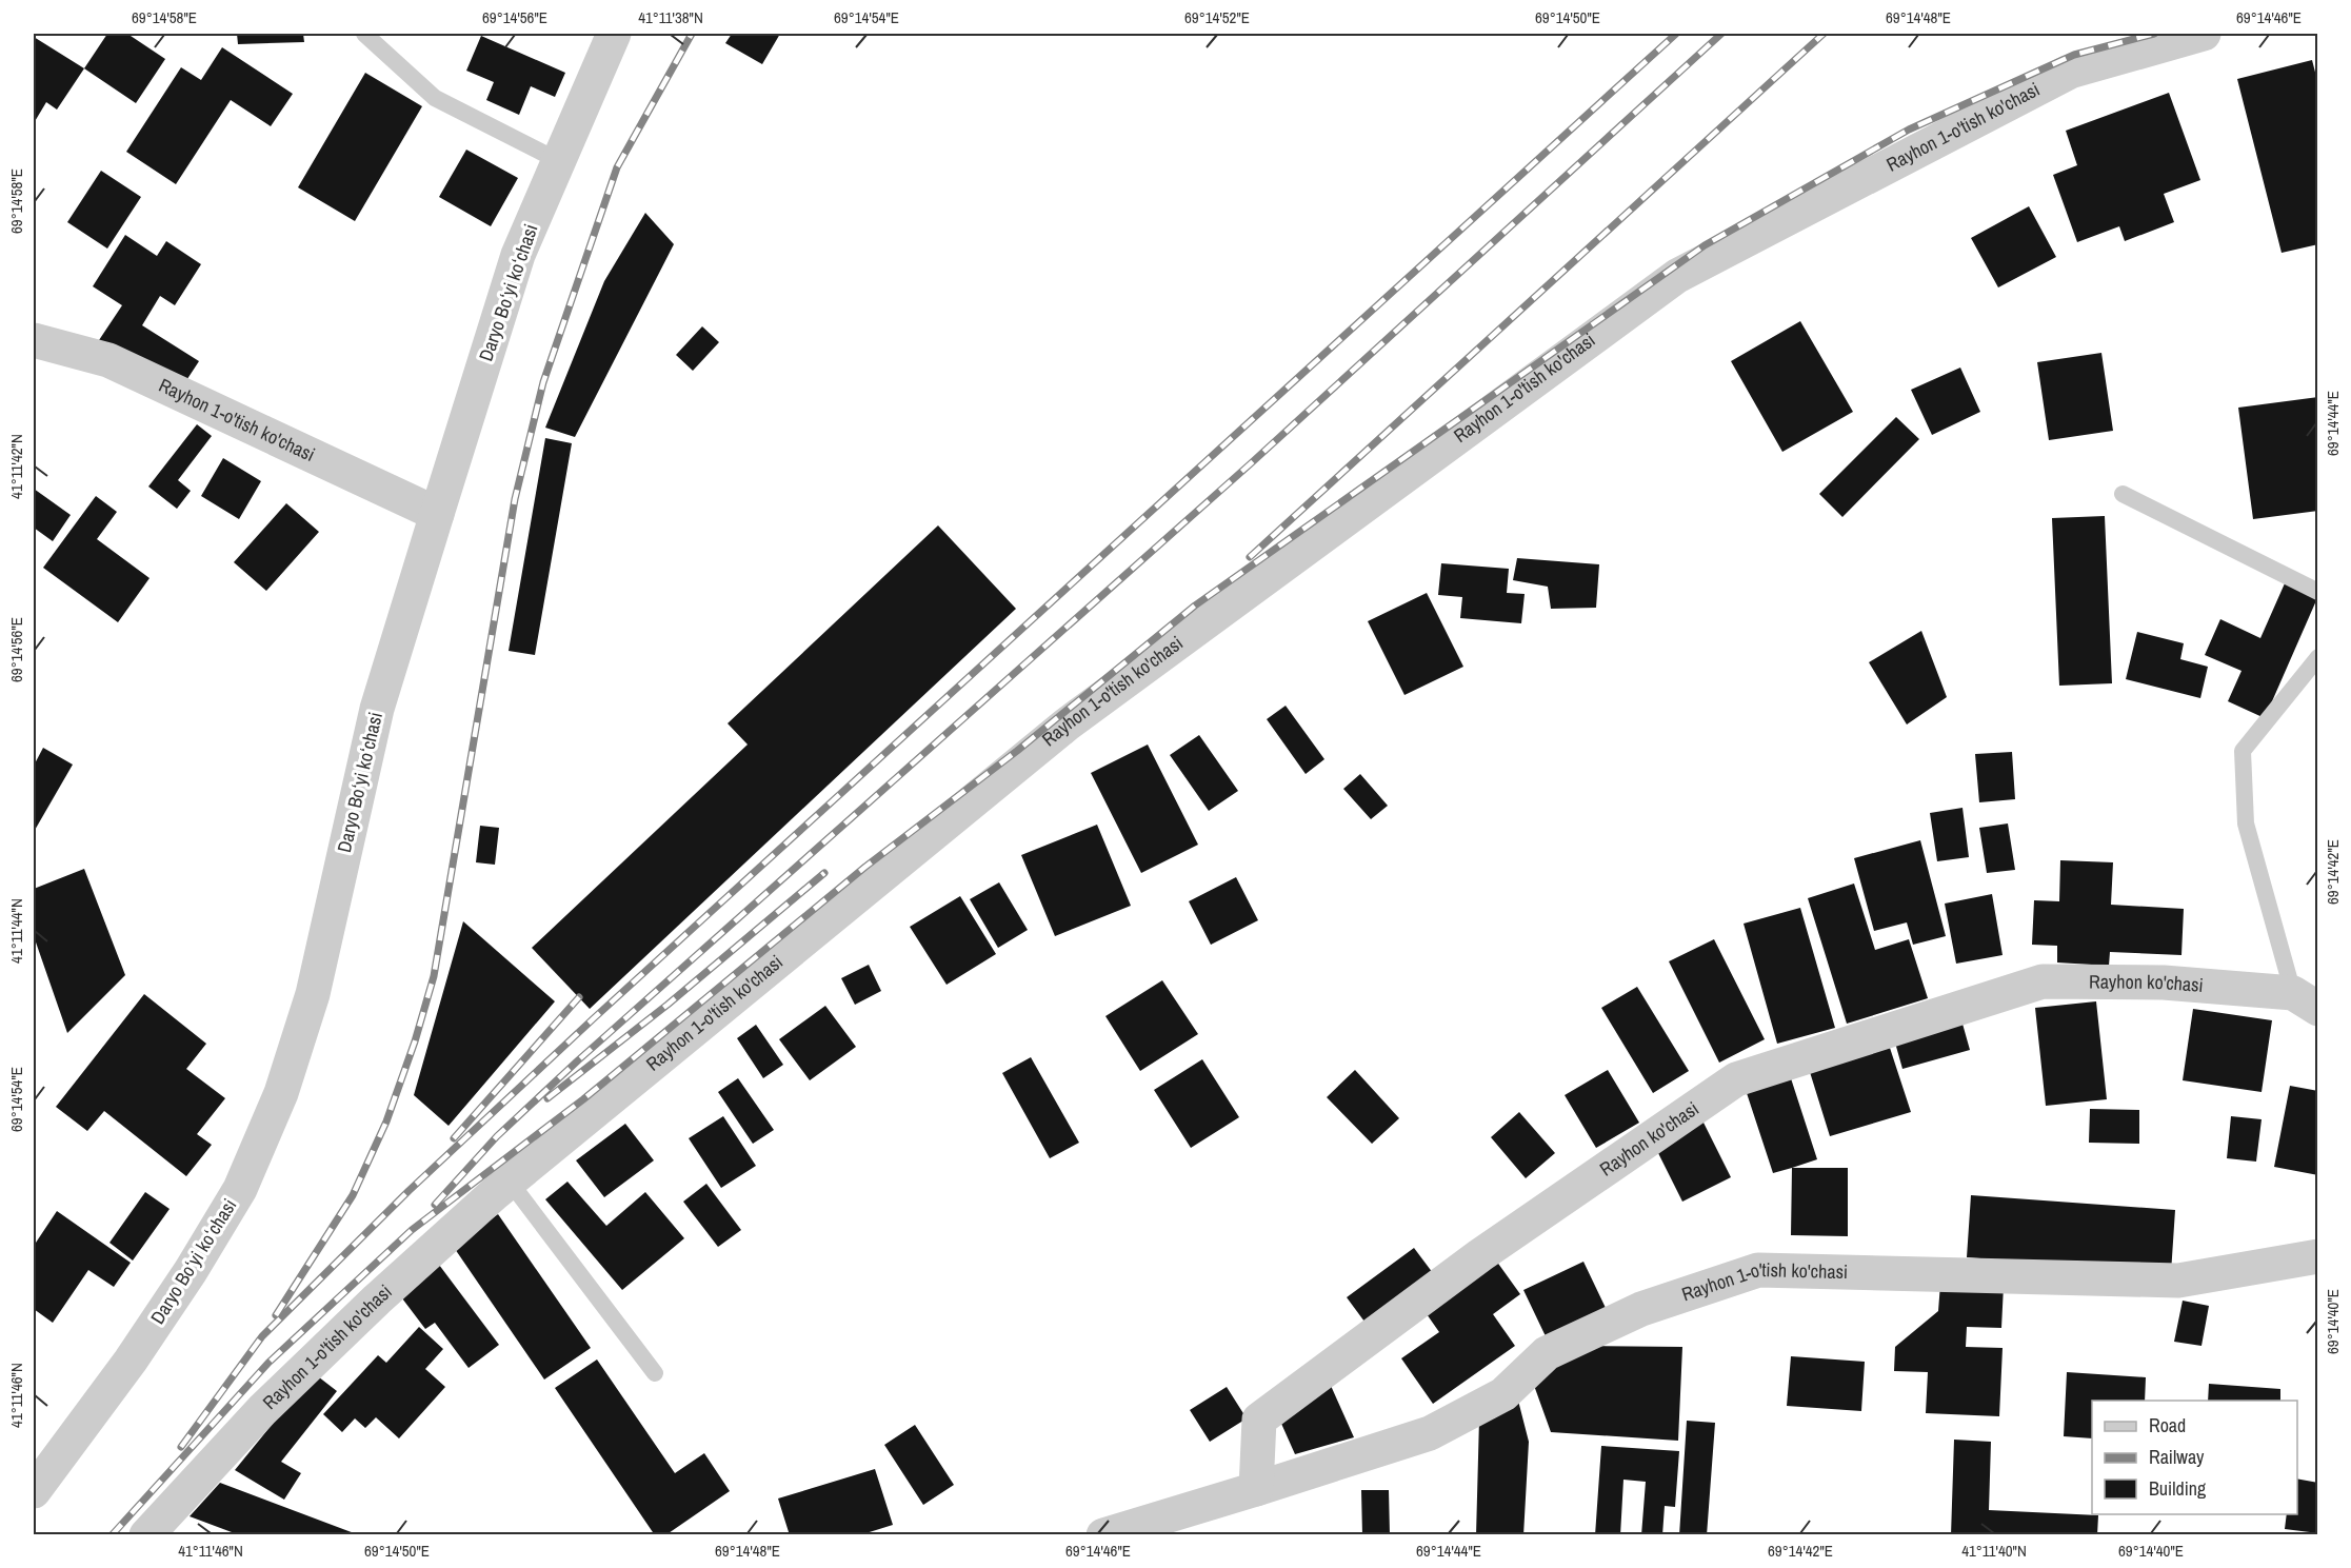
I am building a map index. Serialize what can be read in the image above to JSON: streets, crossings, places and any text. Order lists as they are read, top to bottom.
{
  "streets": {
    "street": ["Rayhon 1-o'tish ko'chasi", "Daryo Boʻyi koʻchasi", "Rayhon ko'chasi"]
  },
  "crossings": [
    ["Rayhon 1-o'tish ko'chasi", "Daryo Boʻyi koʻchasi"],
    ["Rayhon 1-o'tish ko'chasi", "Rayhon ko'chasi"]
  ],
  "legend": ["Road", "Railway", "Building"],
  "coordinates": [
    "69°14'58\"E",
    "69°14'56\"E",
    "41°11'38\"N",
    "69°14'54\"E",
    "69°14'52\"E",
    "69°14'50\"E",
    "69°14'48\"E",
    "69°14'46\"E",
    "69°14'44\"E",
    "41°11'42\"N",
    "69°14'42\"E",
    "41°11'44\"N",
    "69°14'40\"E",
    "41°11'46\"N",
    "41°11'40\"N"
  ]
}
